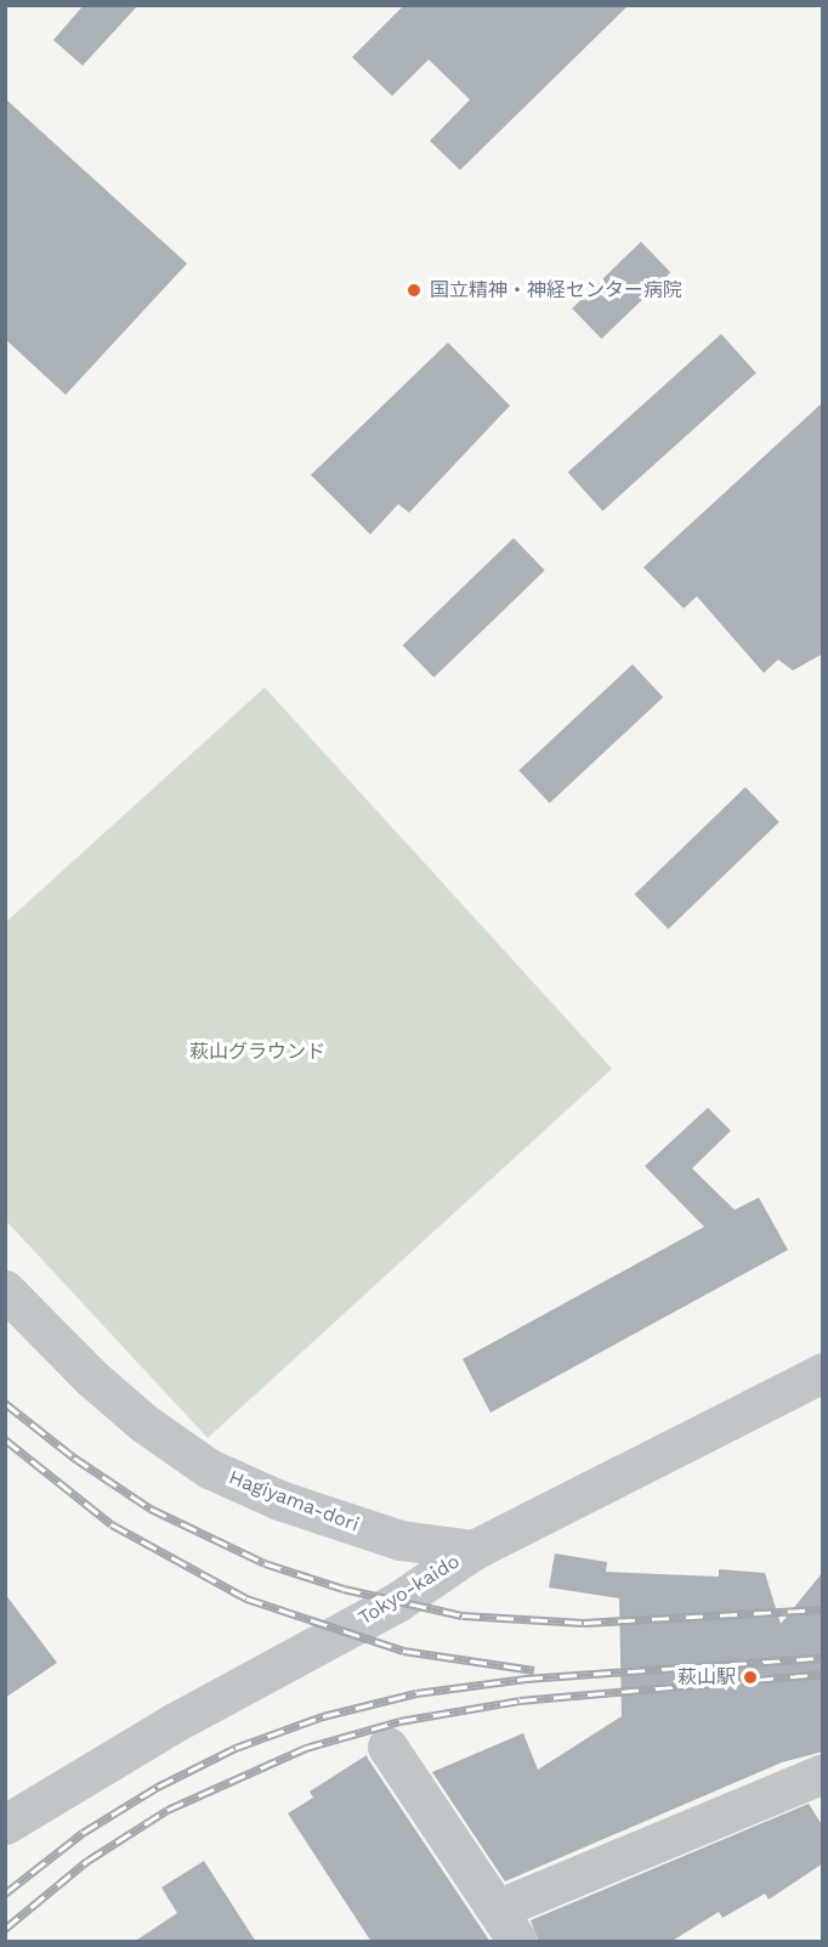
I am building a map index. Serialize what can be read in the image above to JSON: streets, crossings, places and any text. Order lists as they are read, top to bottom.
{
  "streets": {
    "street": ["Hagiyama-dori", "Tokyo-kaido"]
  },
  "crossings": [
    ["Hagiyama-dori", "Tokyo-kaido"]
  ],
  "parks": ["萩山グラウンド"],
  "places": ["国立精神・神経センター病院", "萩山駅"]
}
